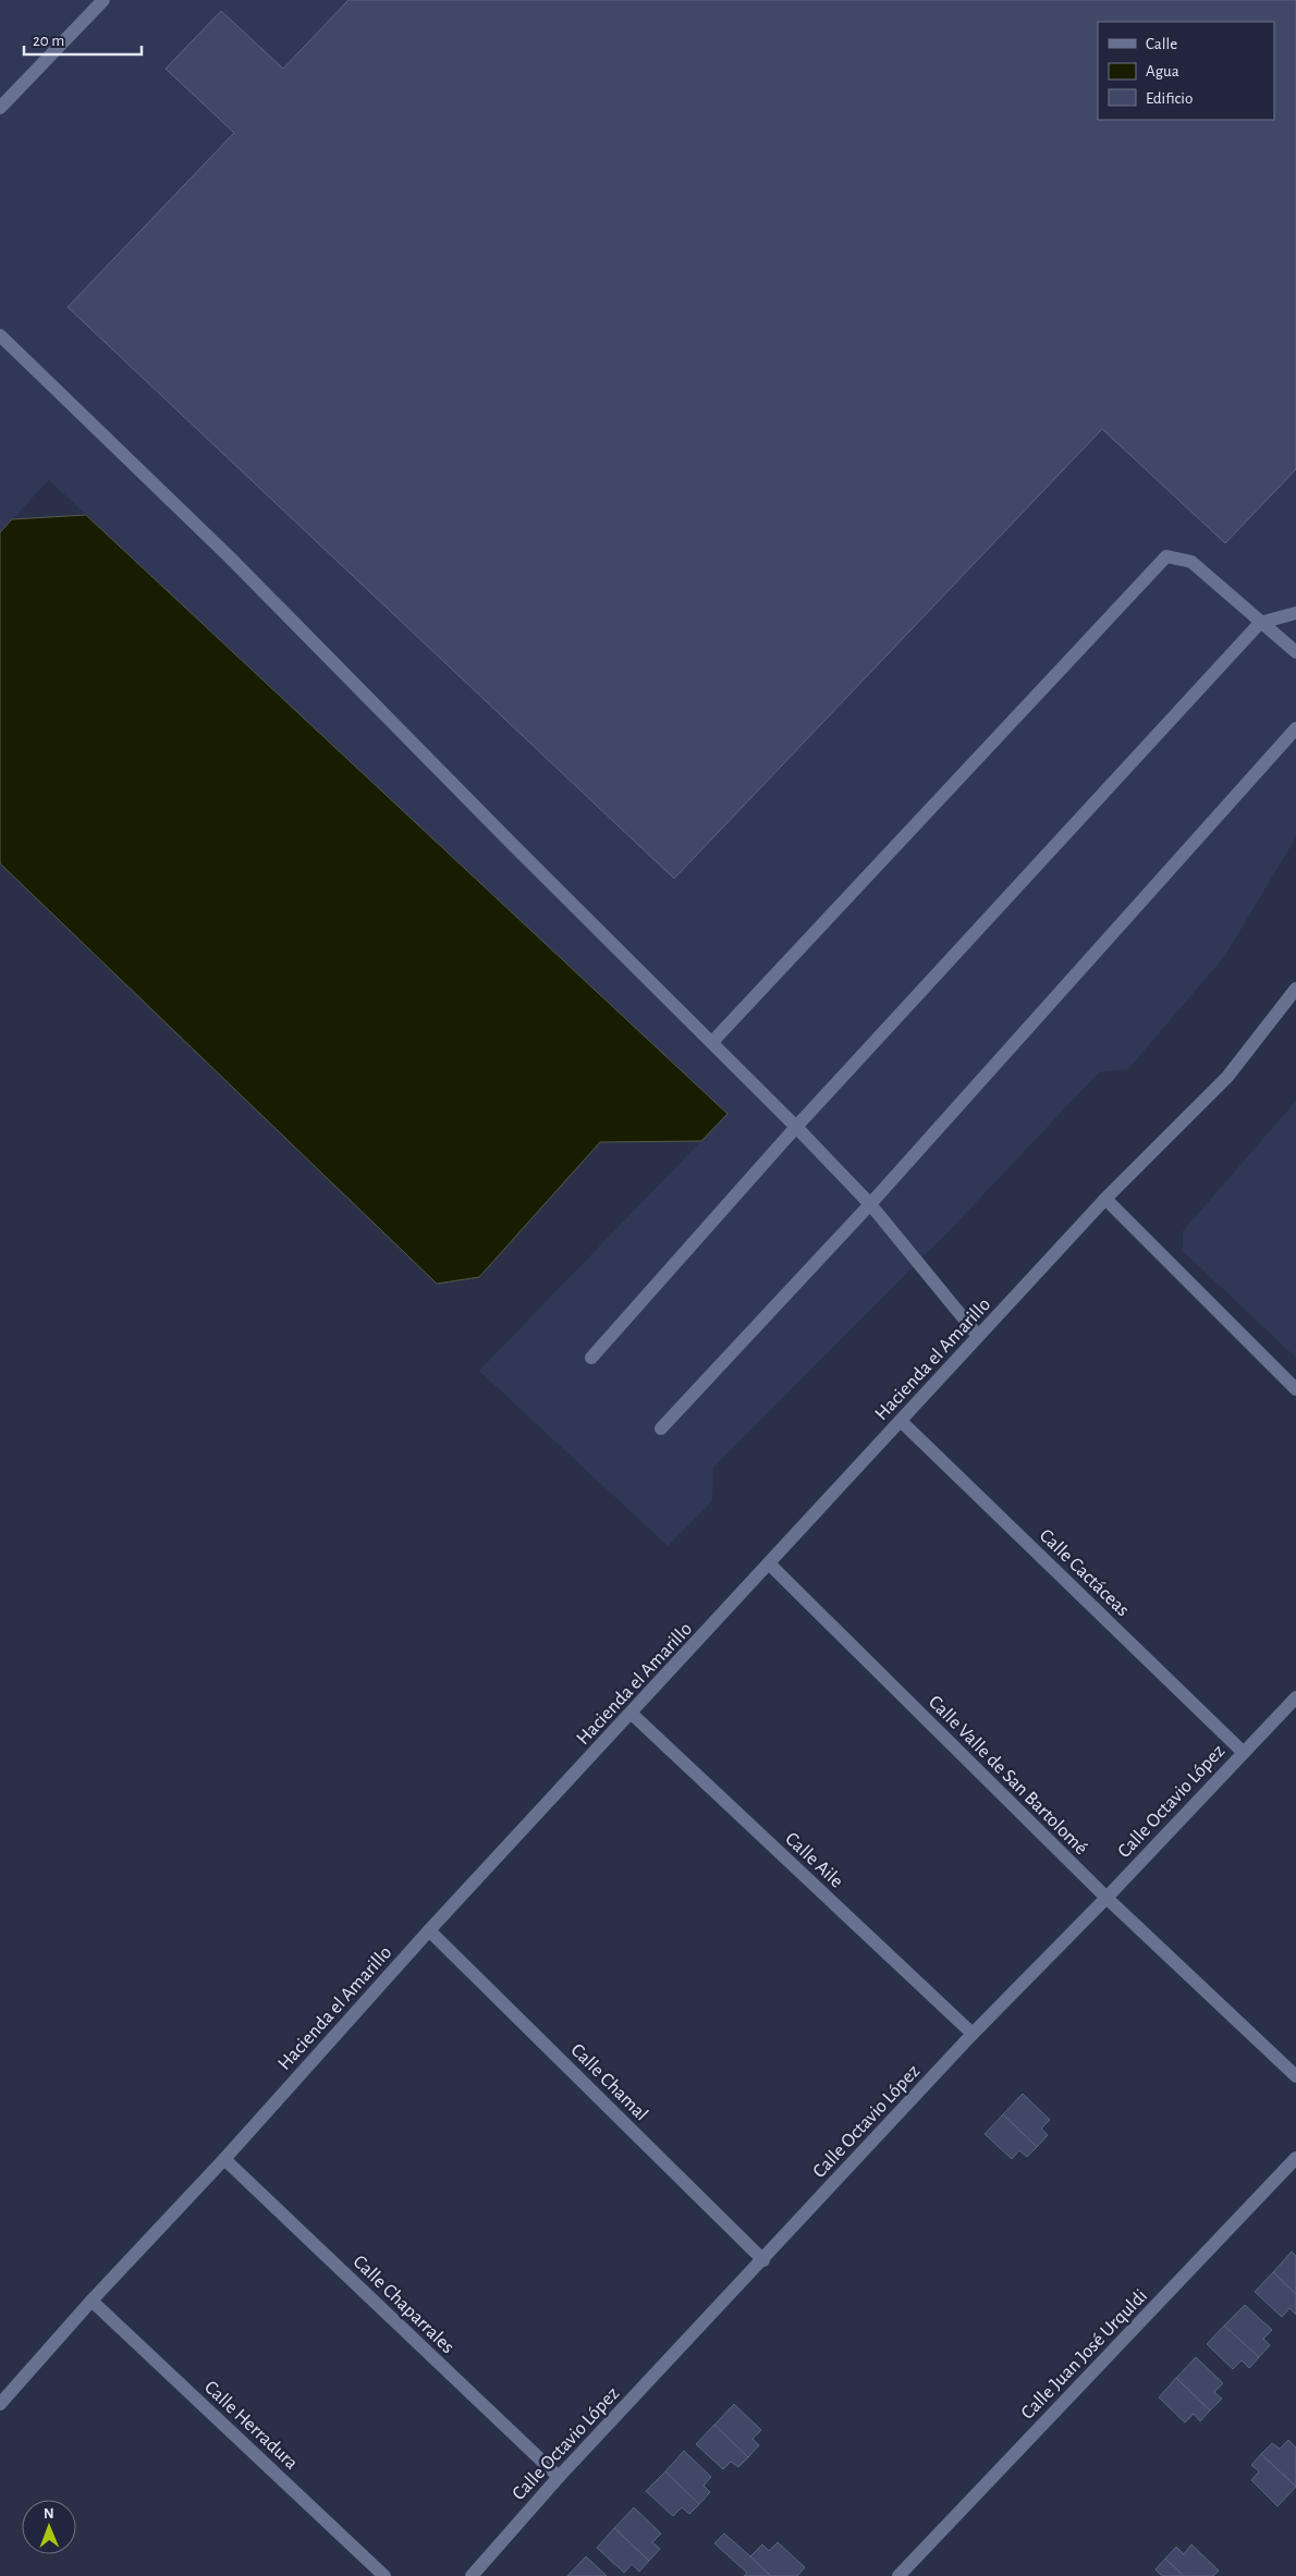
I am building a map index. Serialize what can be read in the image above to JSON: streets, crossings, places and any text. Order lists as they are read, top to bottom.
{
  "streets": {
    "street": [
      "Hacienda el Amarillo",
      "Calle Cactáceas",
      "Calle Valle de San Bartolomé",
      "Calle Octavio López",
      "Calle Aile",
      "Calle Chamal",
      "Calle Chaparrales",
      "Calle Juan José Urquldi",
      "Calle Herradura"
    ]
  },
  "crossings": [
    ["Hacienda el Amarillo", "Calle Cactáceas"],
    ["Hacienda el Amarillo", "Calle Valle de San Bartolomé"],
    ["Hacienda el Amarillo", "Calle Aile"],
    ["Hacienda el Amarillo", "Calle Chamal"],
    ["Hacienda el Amarillo", "Calle Chaparrales"],
    ["Hacienda el Amarillo", "Calle Herradura"],
    ["Calle Cactáceas", "Calle Octavio López"],
    ["Calle Valle de San Bartolomé", "Calle Octavio López"],
    ["Calle Octavio López", "Calle Aile"],
    ["Calle Octavio López", "Calle Chamal"],
    ["Calle Octavio López", "Calle Chaparrales"]
  ],
  "legend": ["Calle", "Agua", "Edificio"],
  "scale_bar": "20 m",
  "north": "top"
}
